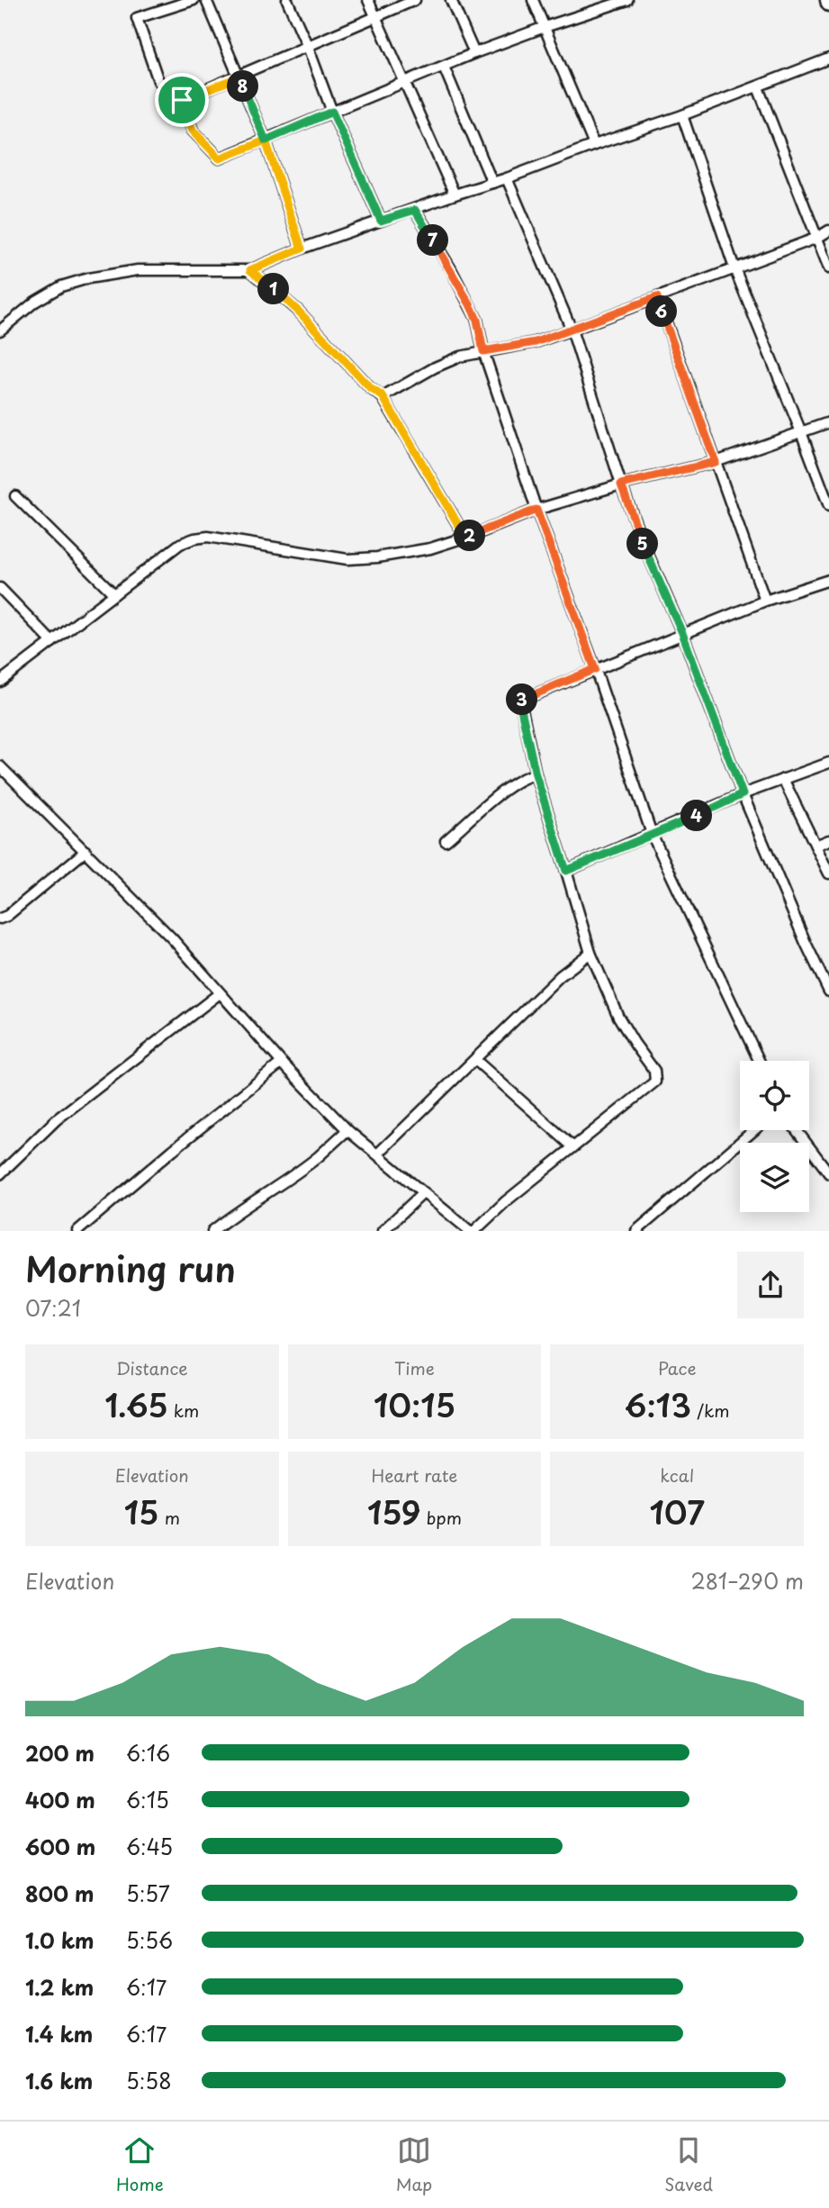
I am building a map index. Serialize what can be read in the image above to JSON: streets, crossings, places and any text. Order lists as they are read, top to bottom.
{
  "page": {
    "pins": [
      "8",
      "7",
      "1",
      "6",
      "2",
      "5",
      "3",
      "4"
    ],
    "heading": ["Morning run", "07:21"],
    "stats": [
      ["Distance", "1.65 km"],
      ["Time", "10:15"],
      ["Pace", "6:13 /km"],
      ["Elevation", "15 m"],
      ["Heart rate", "159 bpm"],
      ["kcal", "107"]
    ],
    "chart": ["Elevation", "281–290 m"],
    "list": [
      {
        "name": "200 m",
        "note": "6:16"
      },
      {
        "name": "400 m",
        "note": "6:15"
      },
      {
        "name": "600 m",
        "note": "6:45"
      },
      {
        "name": "800 m",
        "note": "5:57"
      },
      {
        "name": "1.0 km",
        "note": "5:56"
      },
      {
        "name": "1.2 km",
        "note": "6:17"
      },
      {
        "name": "1.4 km",
        "note": "6:17"
      },
      {
        "name": "1.6 km",
        "note": "5:58"
      }
    ],
    "tabs": ["Home", "Map", "Saved"]
  }
}
